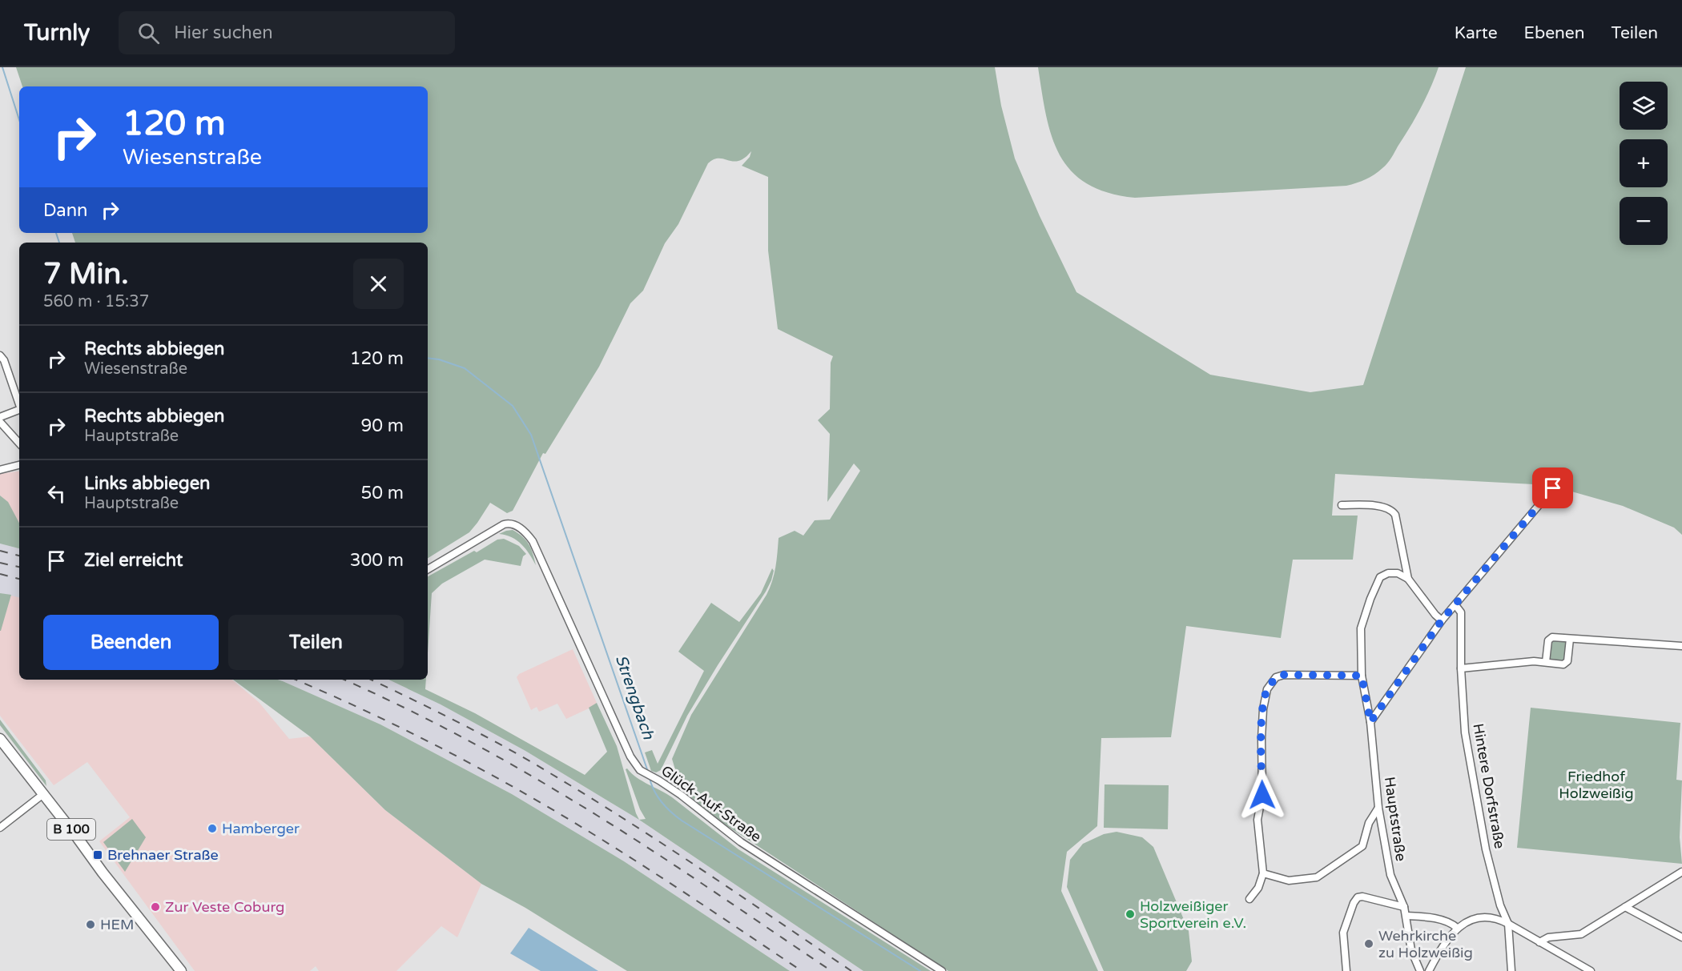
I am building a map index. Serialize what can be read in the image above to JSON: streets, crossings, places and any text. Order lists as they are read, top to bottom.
{
  "streets": {
    "main road": ["B 100"],
    "street": ["Hintere Dorfstraße", "Glück-Auf-Straße", "Hauptstraße"]
  },
  "water": ["Strengbach"],
  "parks": ["Friedhof Holzweißig"],
  "places": {
    "other": [
      "Hamberger",
      "Zur Veste Coburg",
      "Holzweißiger Sportverein e.V.",
      "HEM",
      "Wehrkirche zu Holzweißig"
    ],
    "transit": ["Brehnaer Straße"]
  },
  "page": {
    "header": "Turnly",
    "search": "Hier suchen",
    "nav": ["Karte", "Ebenen", "Teilen"],
    "map_buttons": ["+", "−"],
    "turn": ["120 m", "Wiesenstraße"],
    "then": "Dann",
    "heading": ["7 Min.", "560 m · 15:37"],
    "list": [
      {
        "name": "Rechts abbiegen",
        "note": "Wiesenstraße",
        "value": "120 m"
      },
      {
        "name": "Rechts abbiegen",
        "note": "Hauptstraße",
        "value": "90 m"
      },
      {
        "name": "Links abbiegen",
        "note": "Hauptstraße",
        "value": "50 m"
      },
      {
        "name": "Ziel erreicht",
        "value": "300 m"
      }
    ],
    "buttons": ["Beenden", "Teilen"]
  }
}
